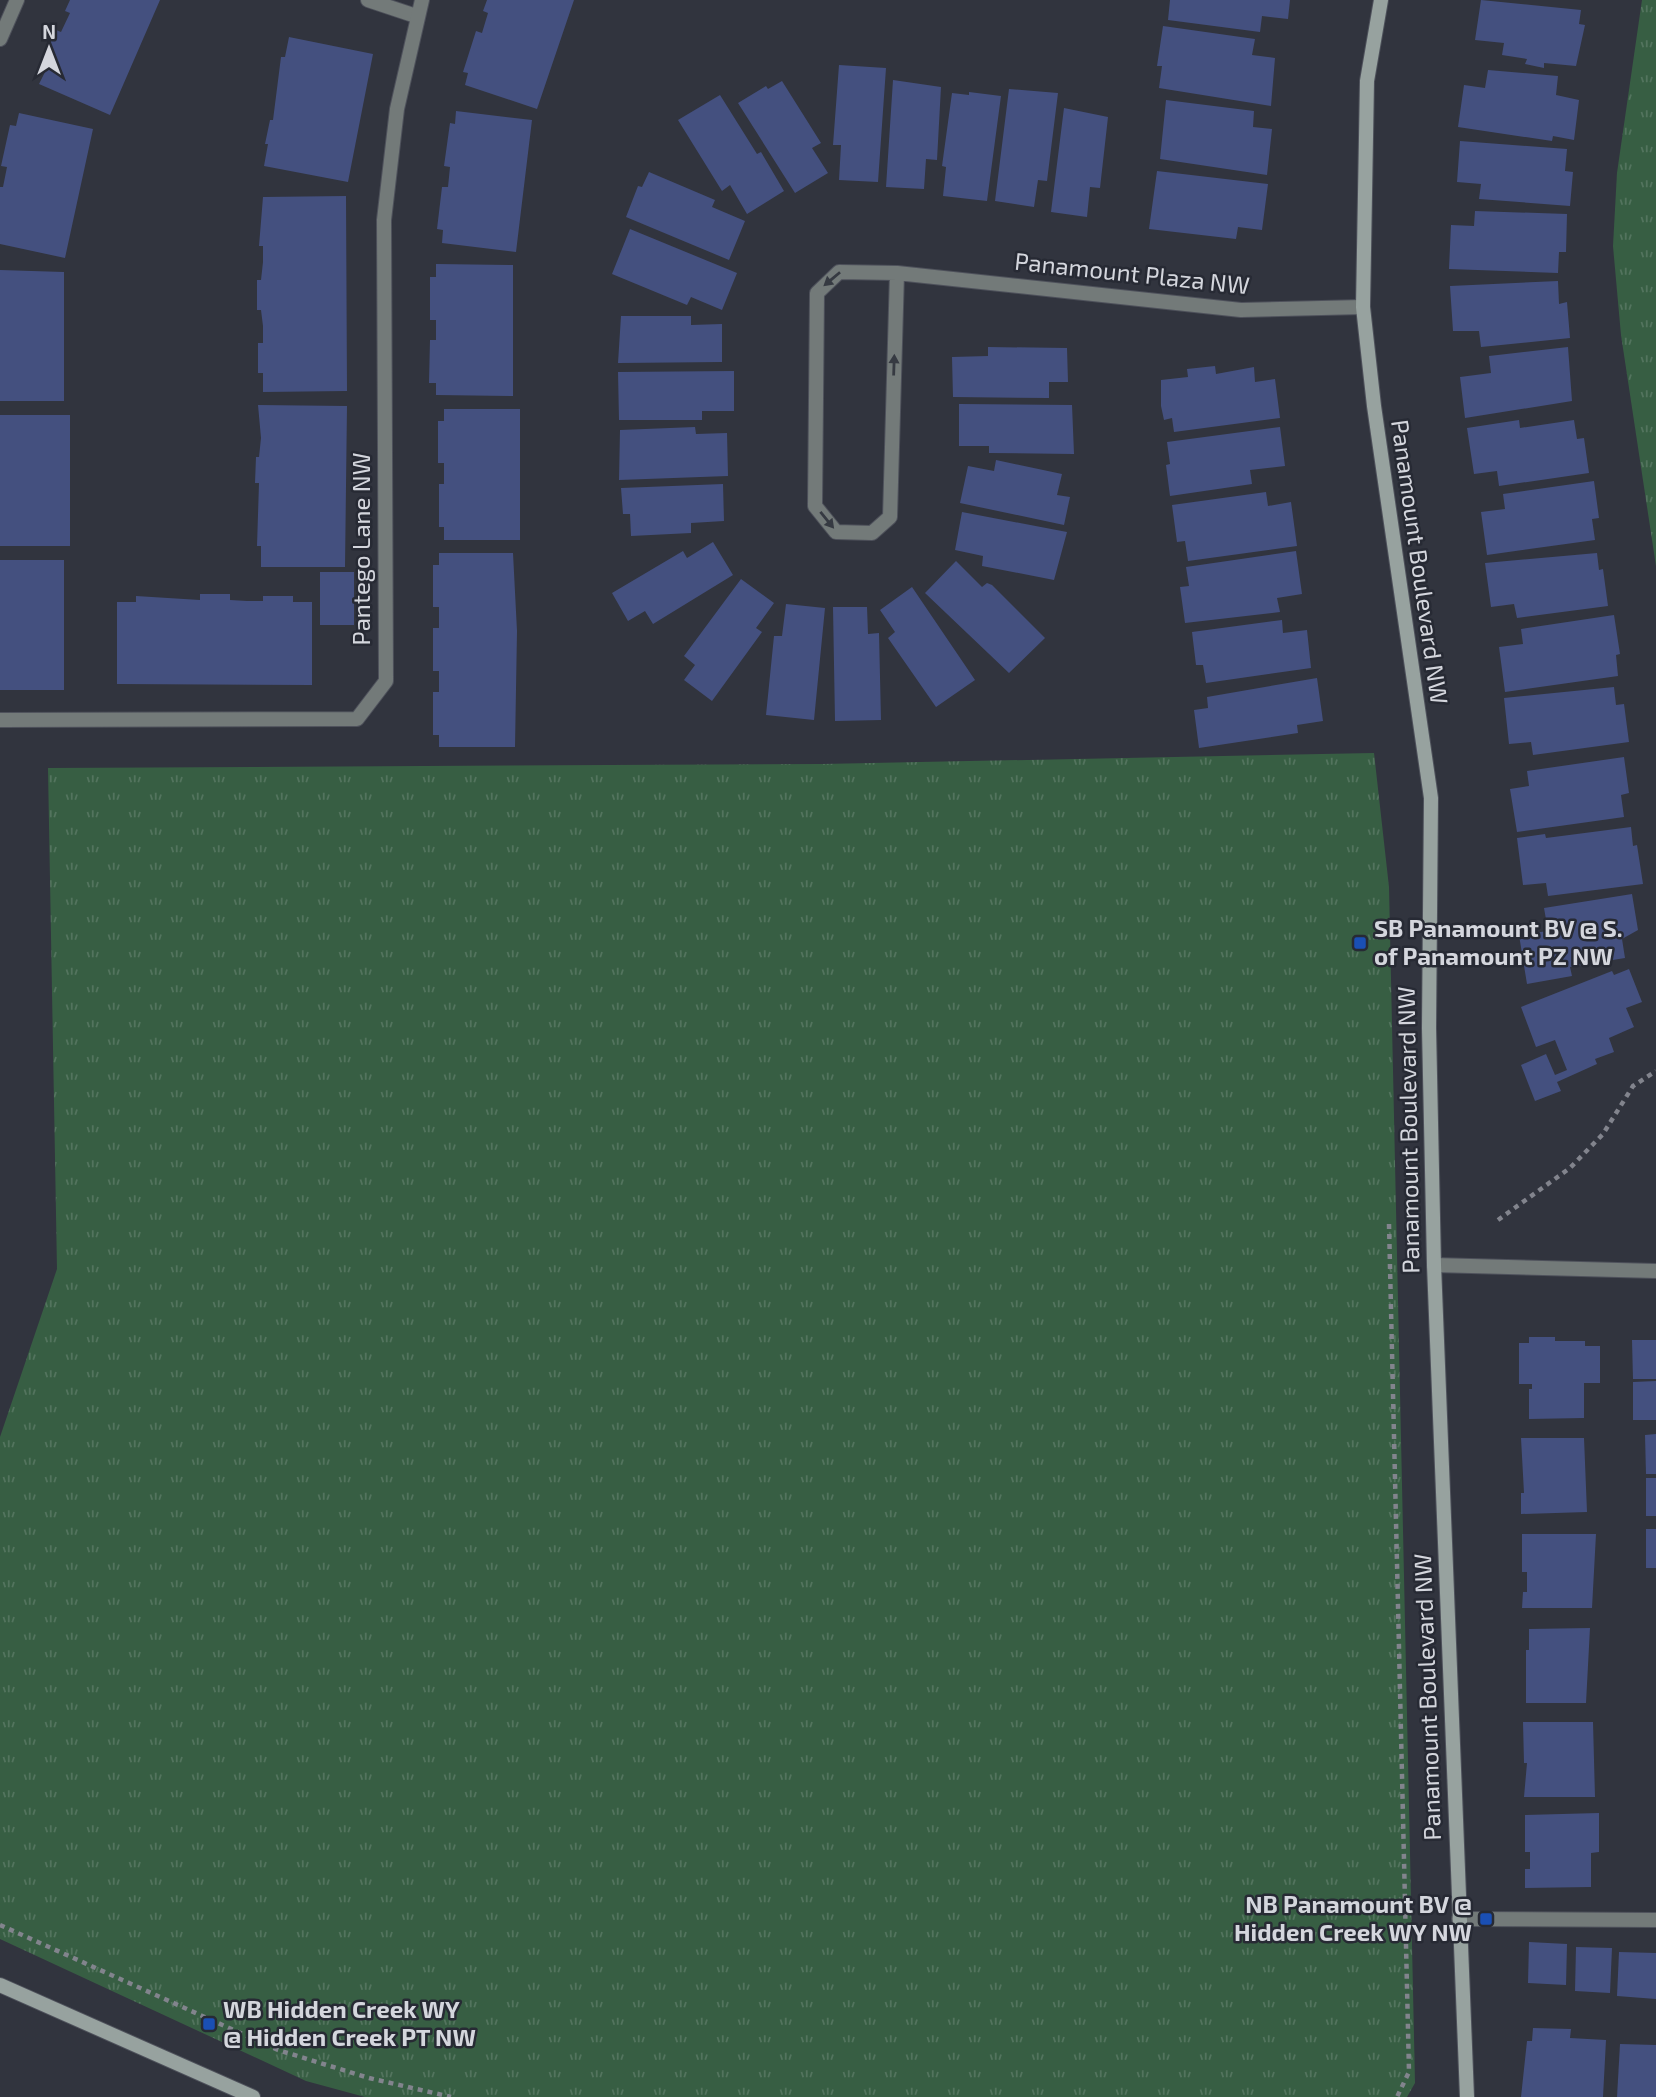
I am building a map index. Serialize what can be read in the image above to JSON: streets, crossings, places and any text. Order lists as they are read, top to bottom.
{
  "streets": {
    "street": ["Panamount Plaza NW", "Pantego Lane NW", "Panamount Boulevard NW"]
  },
  "crossings": [
    ["Panamount Plaza NW", "Panamount Boulevard NW"]
  ],
  "places": {
    "transit": ["SB Panamount BV @ S. of Panamount PZ NW", "NB Panamount BV @ Hidden Creek WY NW", "WB Hidden Creek WY @ Hidden Creek PT NW"]
  },
  "north": "top"
}
